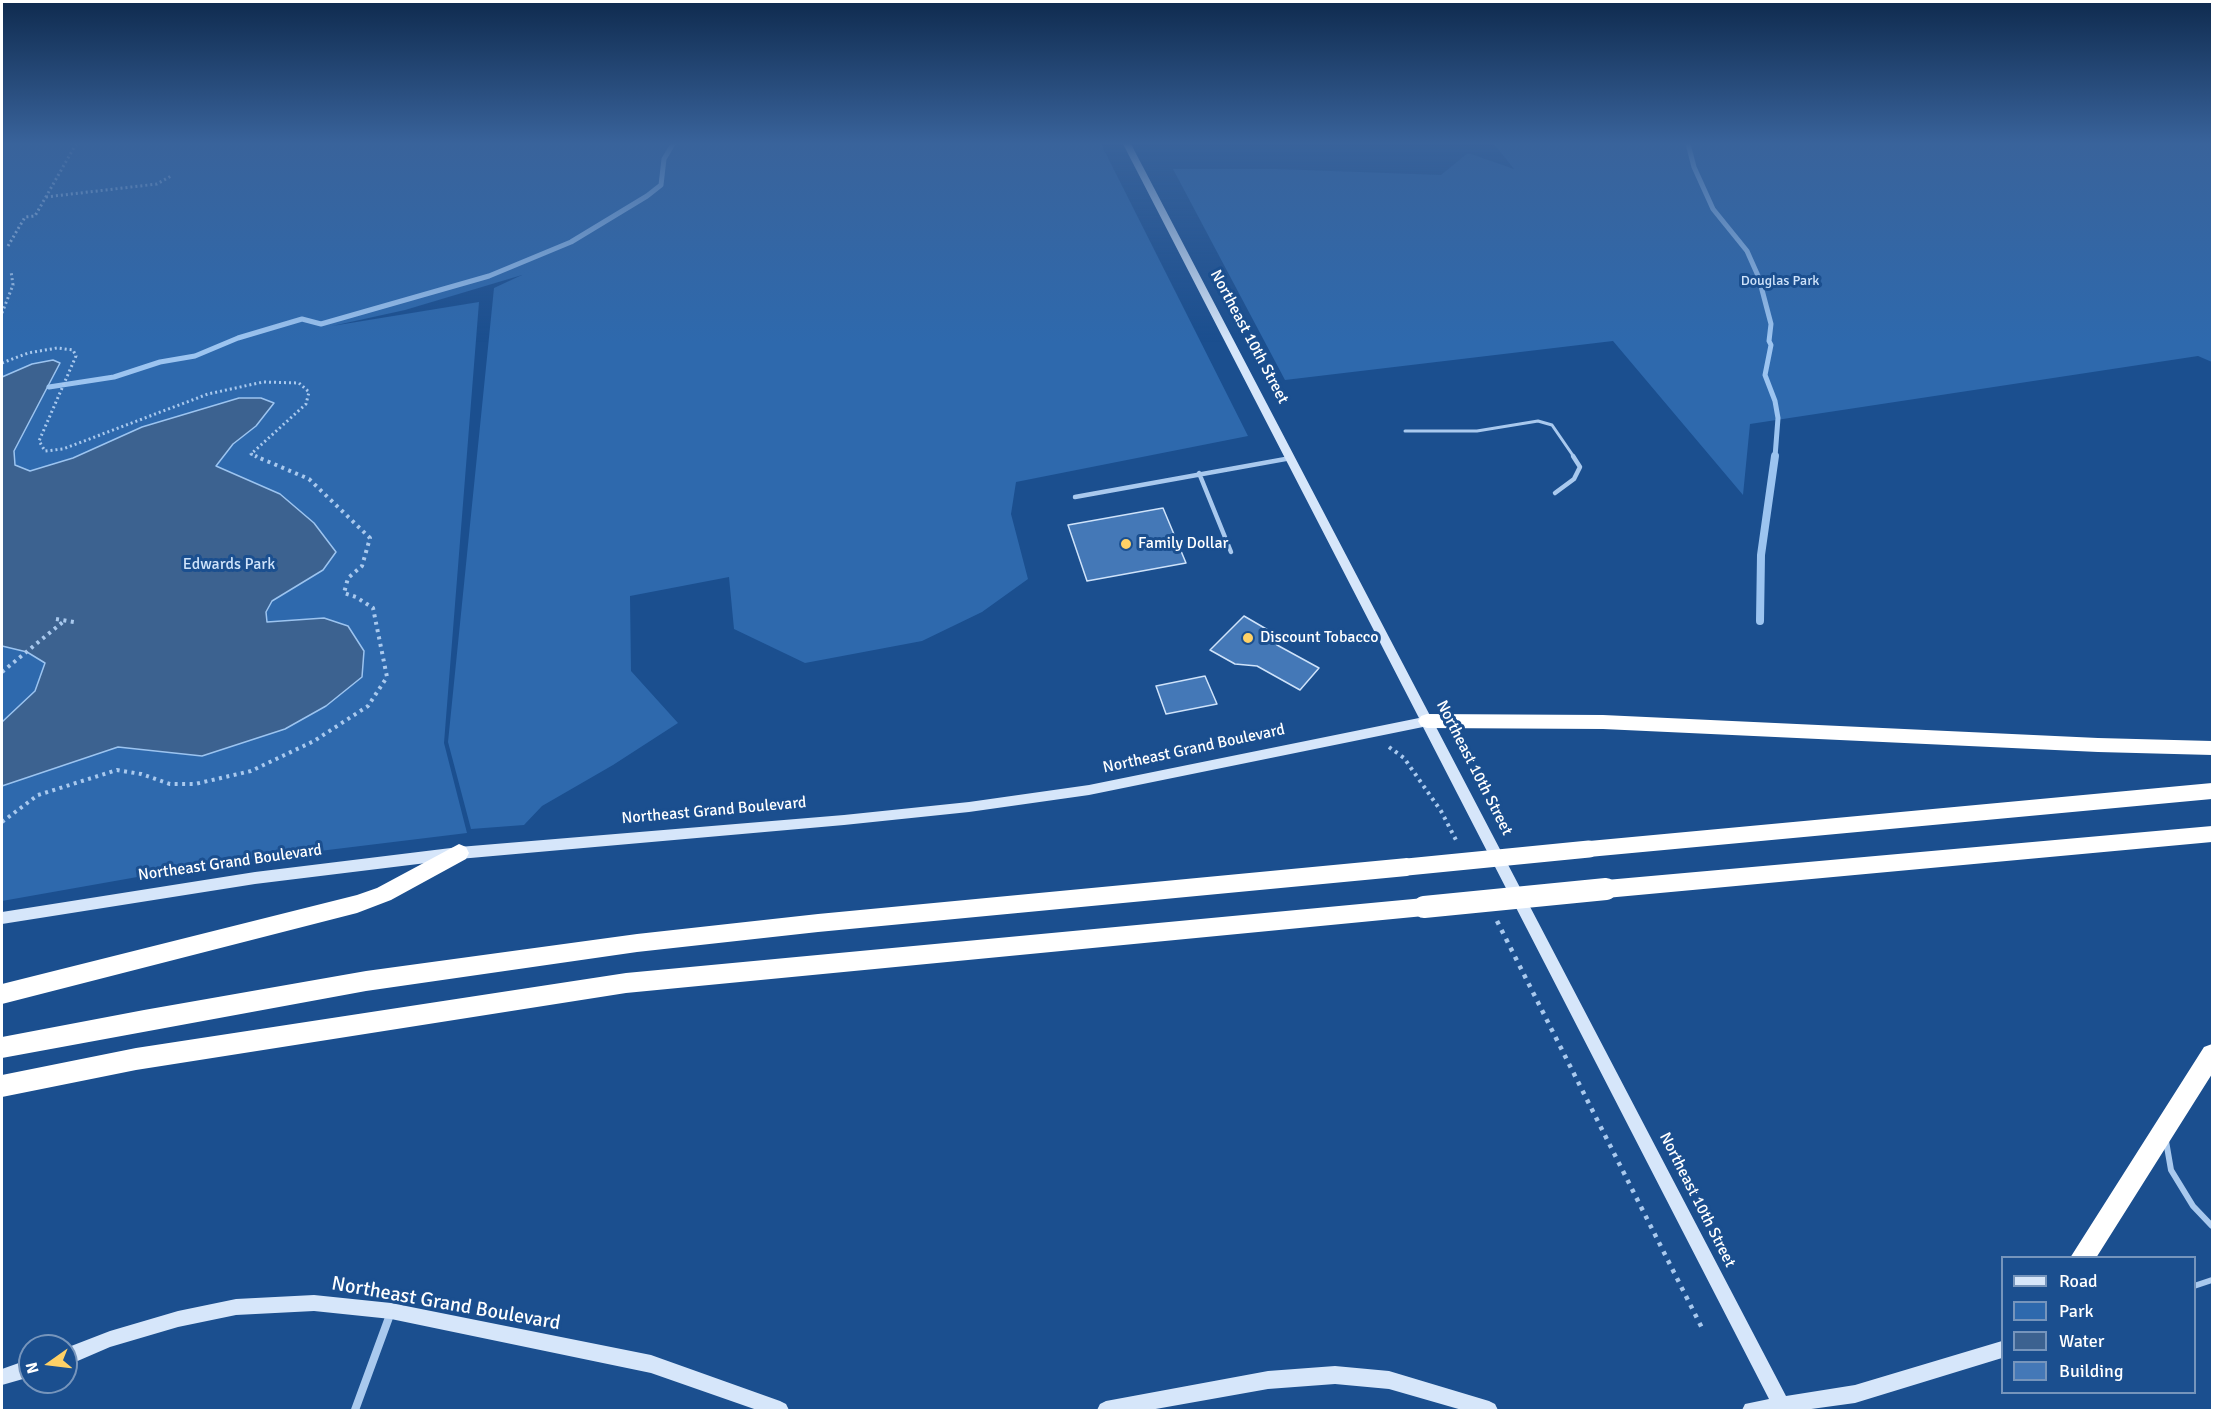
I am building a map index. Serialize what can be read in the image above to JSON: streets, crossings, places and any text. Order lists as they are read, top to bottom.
{
  "streets": {
    "main road": ["Northeast 10th Street", "Northeast Grand Boulevard"]
  },
  "crossings": [
    ["Northeast 10th Street", "Northeast Grand Boulevard"]
  ],
  "parks": ["Douglas Park", "Edwards Park"],
  "places": ["Family Dollar", "Discount Tobacco"],
  "legend": [
    "Road",
    "Park",
    "Water",
    "Building"
  ],
  "north": "left"
}
